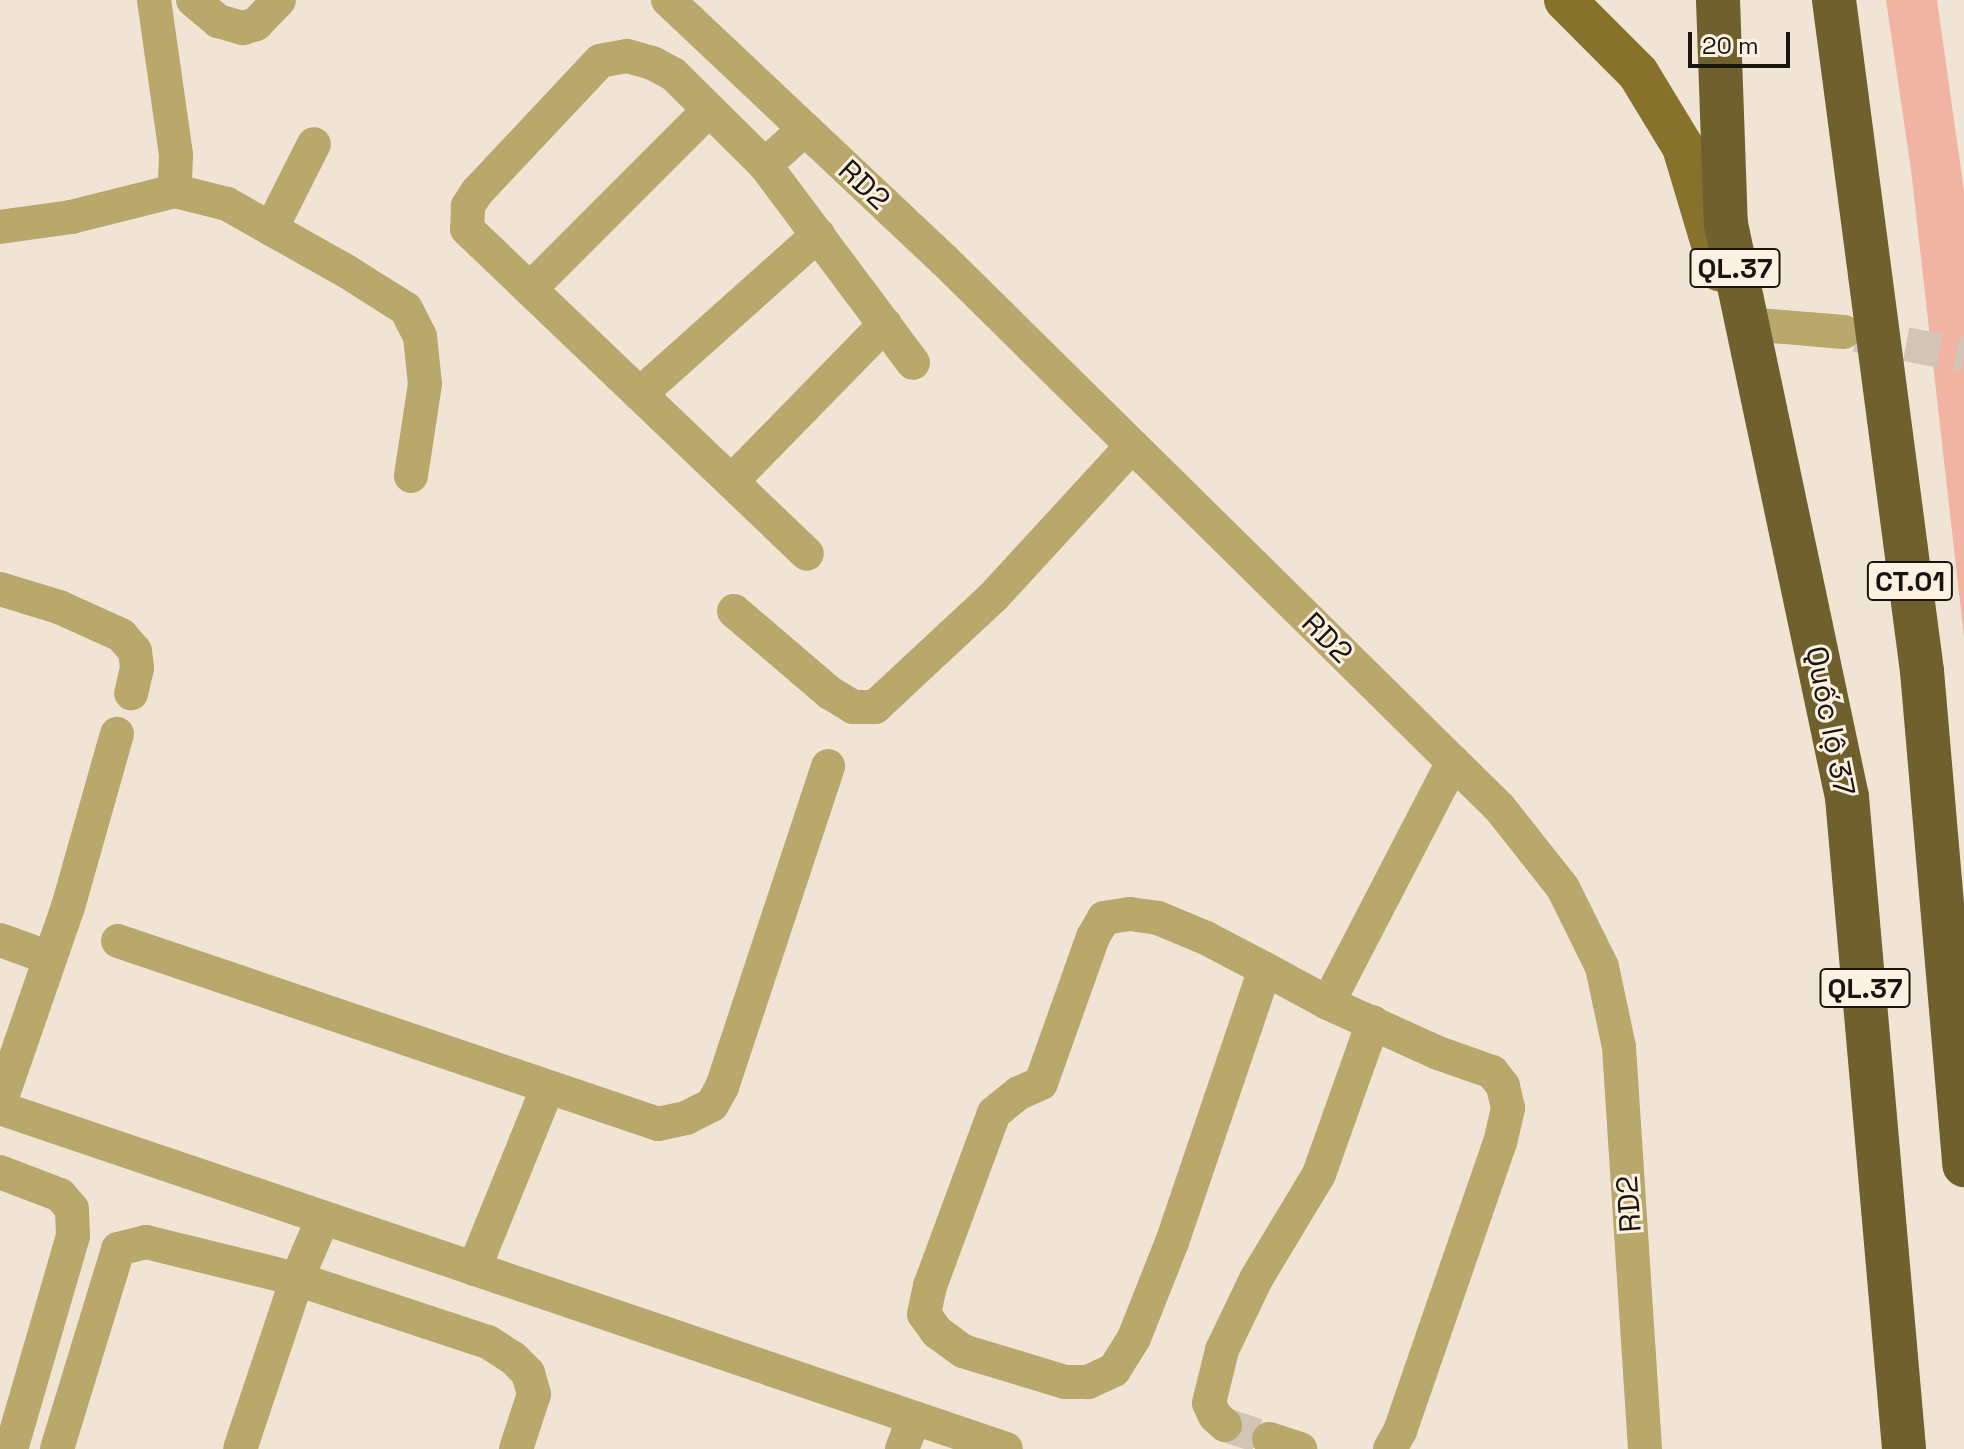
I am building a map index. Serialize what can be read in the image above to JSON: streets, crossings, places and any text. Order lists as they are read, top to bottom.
{
  "streets": {
    "highway": ["QL.37", "CT.01", "Quốc lộ 37"],
    "street": ["RD2"]
  },
  "scale_bar": "20 m"
}
